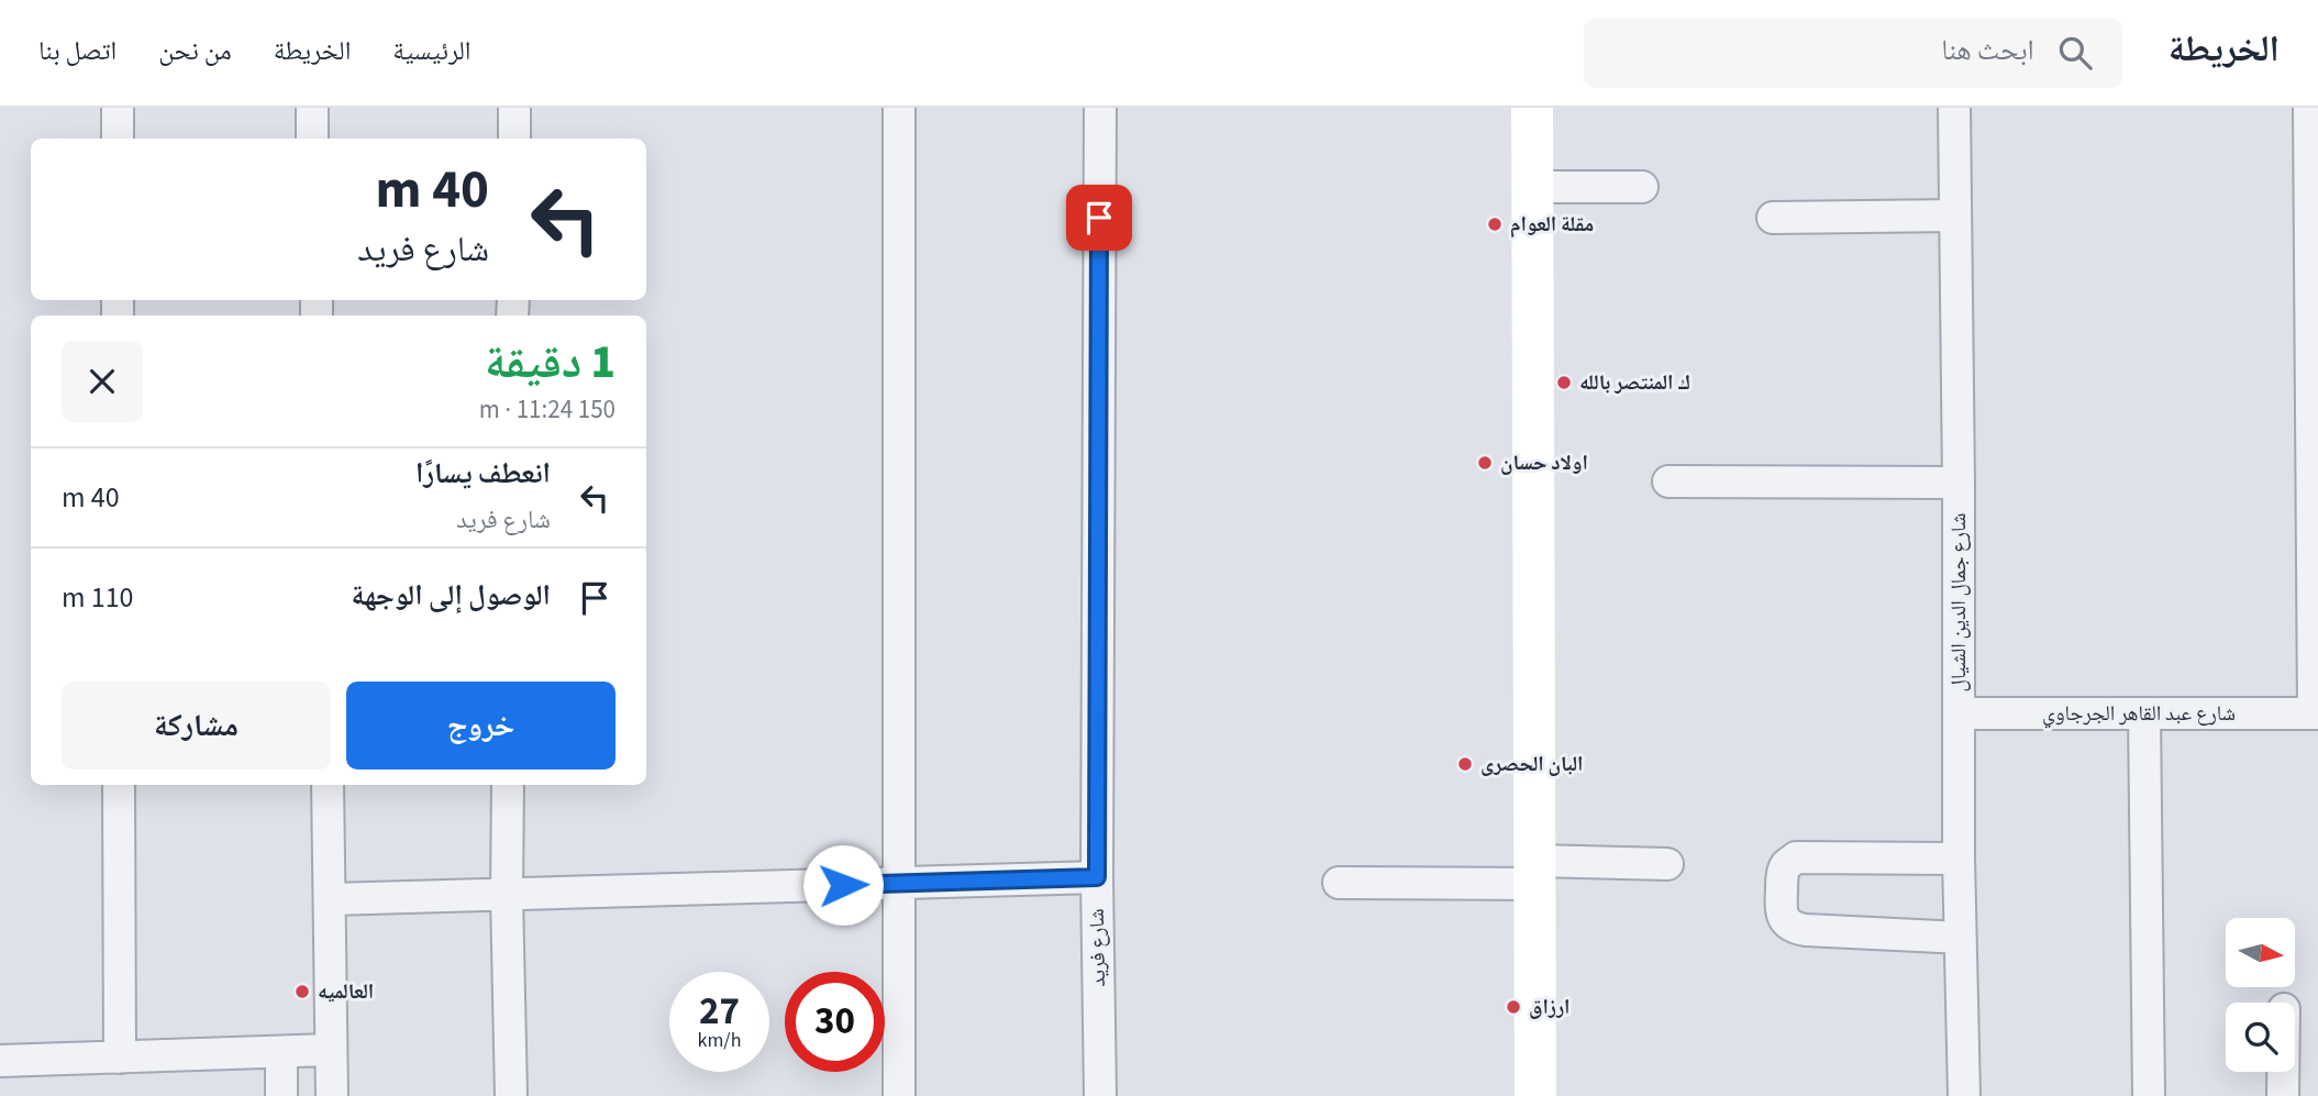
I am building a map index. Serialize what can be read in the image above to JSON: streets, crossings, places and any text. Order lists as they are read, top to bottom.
{
  "streets": {
    "street": ["شارع جمال الدين الشيال", "شارع عبد القاهر الجرجاوي", "شارع فريد"]
  },
  "crossings": [
    ["شارع جمال الدين الشيال", "شارع عبد القاهر الجرجاوي"]
  ],
  "places": [
    "مقلة العوام",
    "ك المنتصر بالله",
    "اولاد حسان",
    "البان الحصرى",
    "العالميه",
    "ارزاق"
  ],
  "north": "right",
  "page": {
    "header": "الخريطة",
    "search": "ابحث هنا",
    "nav": [
      "الرئيسية",
      "الخريطة",
      "من نحن",
      "اتصل بنا"
    ],
    "turn": ["40 m", "شارع فريد"],
    "heading": ["1 دقيقة", "150 m · 11:24"],
    "list": [
      {
        "name": "انعطف يسارًا",
        "note": "شارع فريد",
        "value": "40 m"
      },
      {
        "name": "الوصول إلى الوجهة",
        "value": "110 m"
      }
    ],
    "buttons": ["خروج", "مشاركة"],
    "speed": "27 km/h",
    "limit": "30"
  }
}
